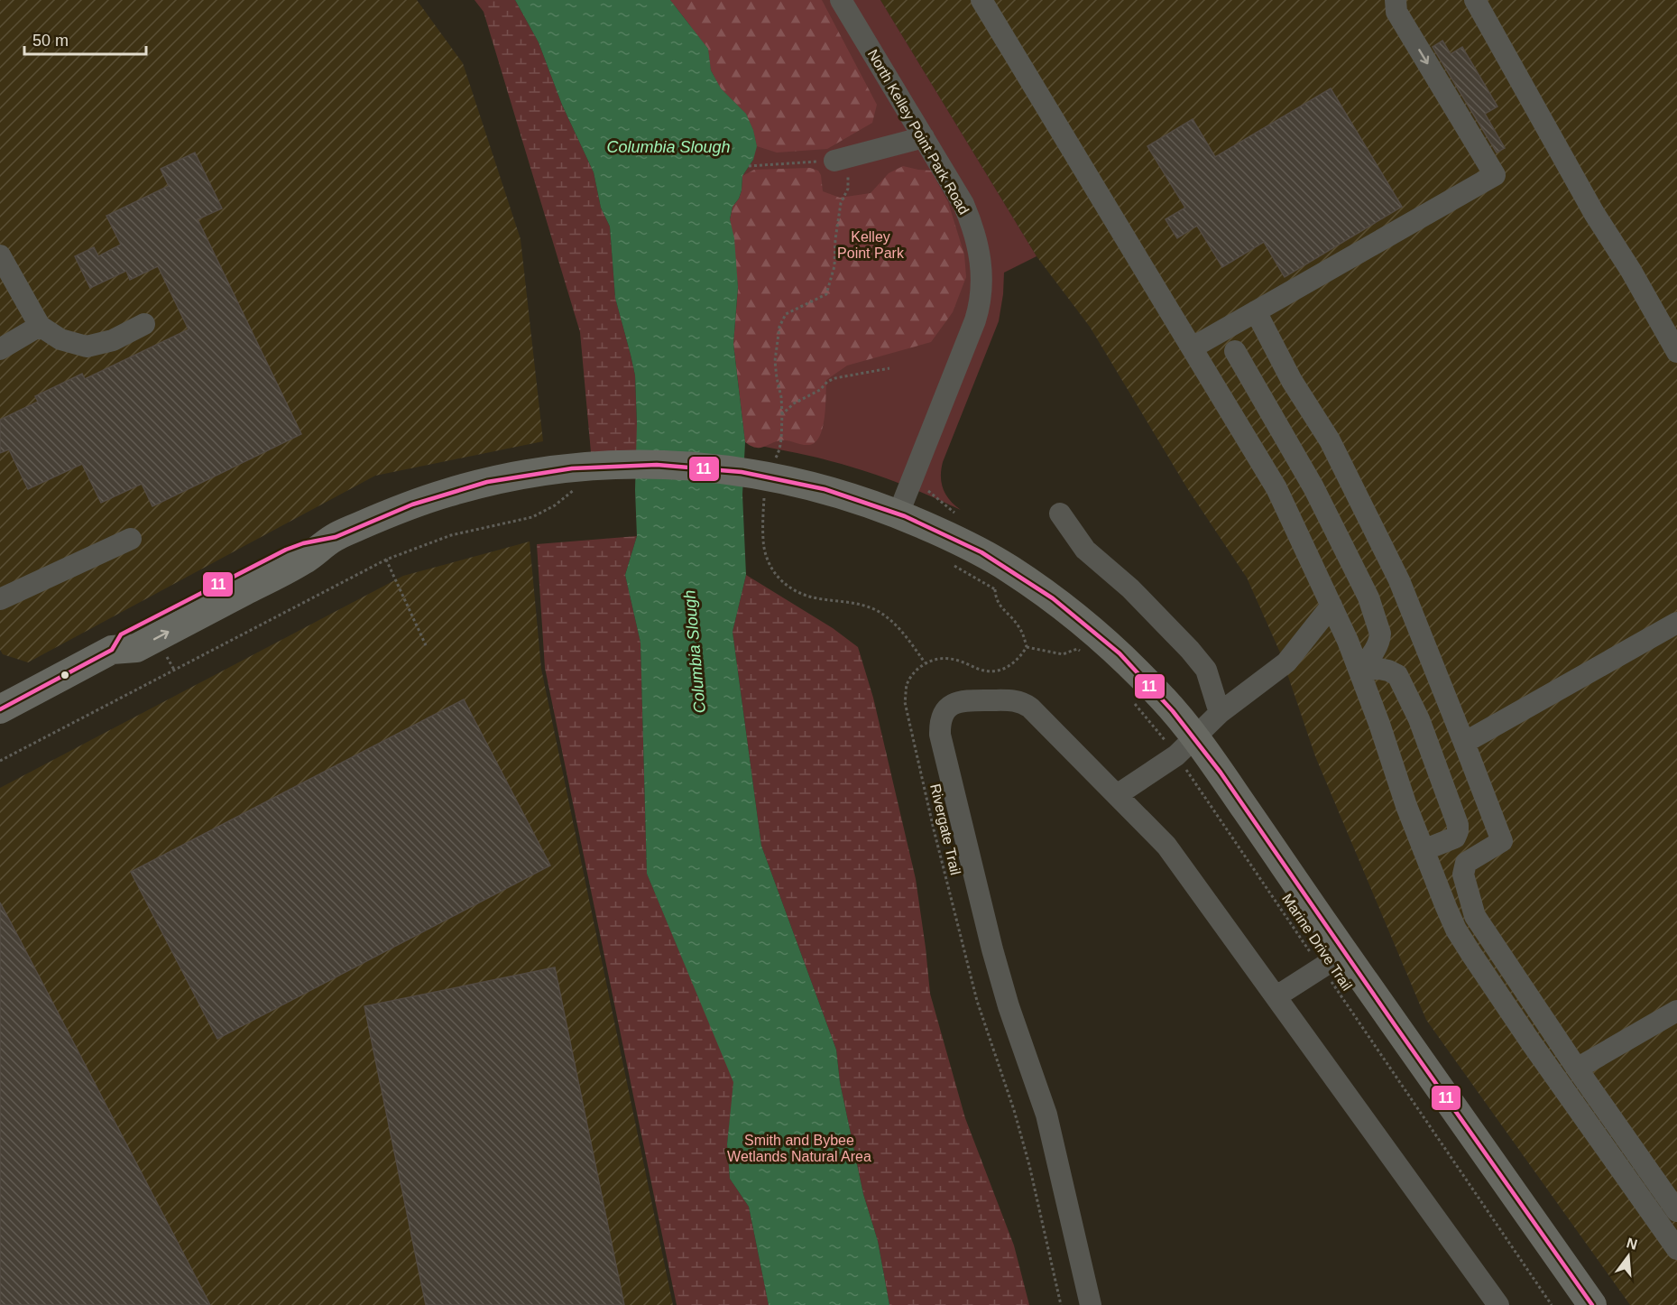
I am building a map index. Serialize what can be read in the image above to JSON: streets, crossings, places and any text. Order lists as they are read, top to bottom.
{
  "streets": {
    "street": ["North Kelley Point Park Road"],
    "path": ["Rivergate Trail", "Marine Drive Trail"]
  },
  "water": ["Columbia Slough"],
  "parks": ["Kelley Point Park", "Smith and Bybee Wetlands Natural Area"],
  "lines": ["transit line 11"],
  "scale_bar": "50 m",
  "north": "top"
}
